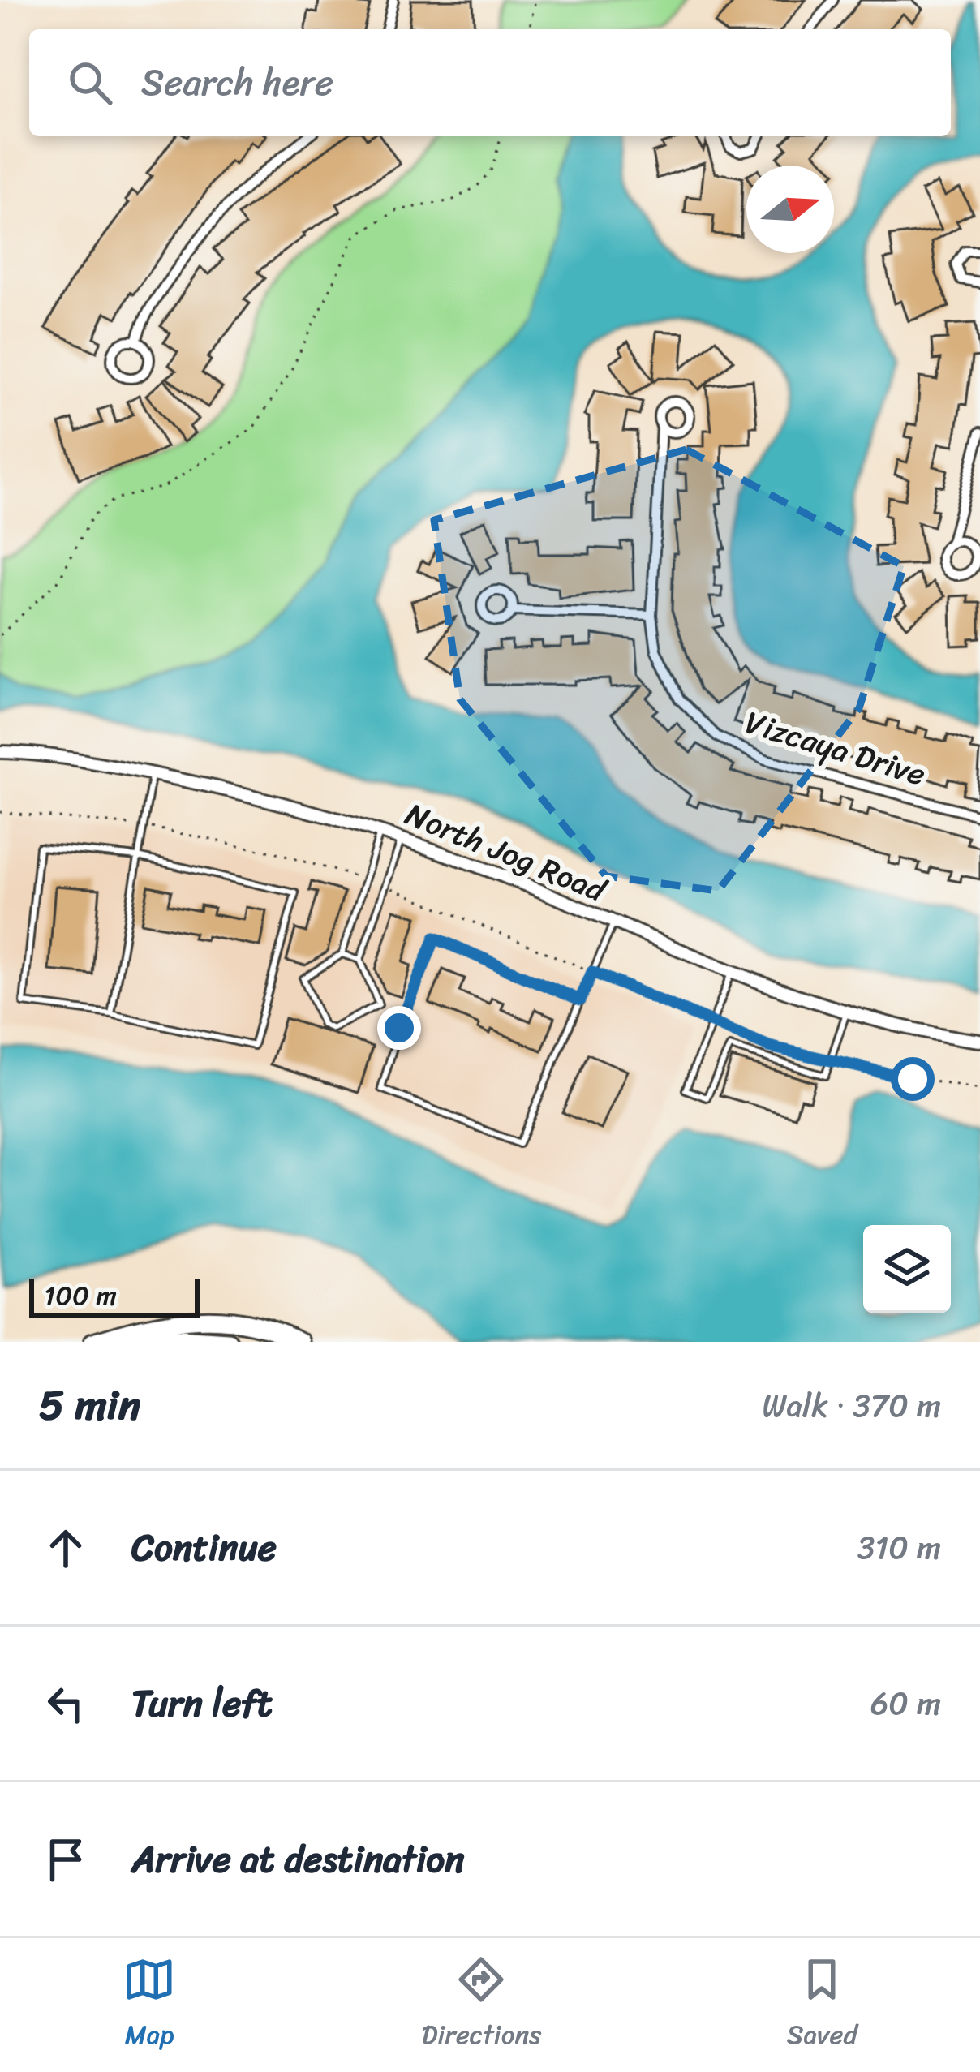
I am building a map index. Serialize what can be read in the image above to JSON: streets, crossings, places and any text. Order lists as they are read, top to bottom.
{
  "streets": {
    "street": ["Vizcaya Drive", "North Jog Road"]
  },
  "scale_bar": "100 m",
  "north": "right",
  "page": {
    "search": "Search here",
    "scale": "100 m",
    "heading": ["5 min", "Walk · 370 m"],
    "list": [
      ["Continue", "310 m"],
      ["Turn left", "60 m"],
      "Arrive at destination"
    ],
    "nav": ["Map", "Directions", "Saved"]
  }
}
